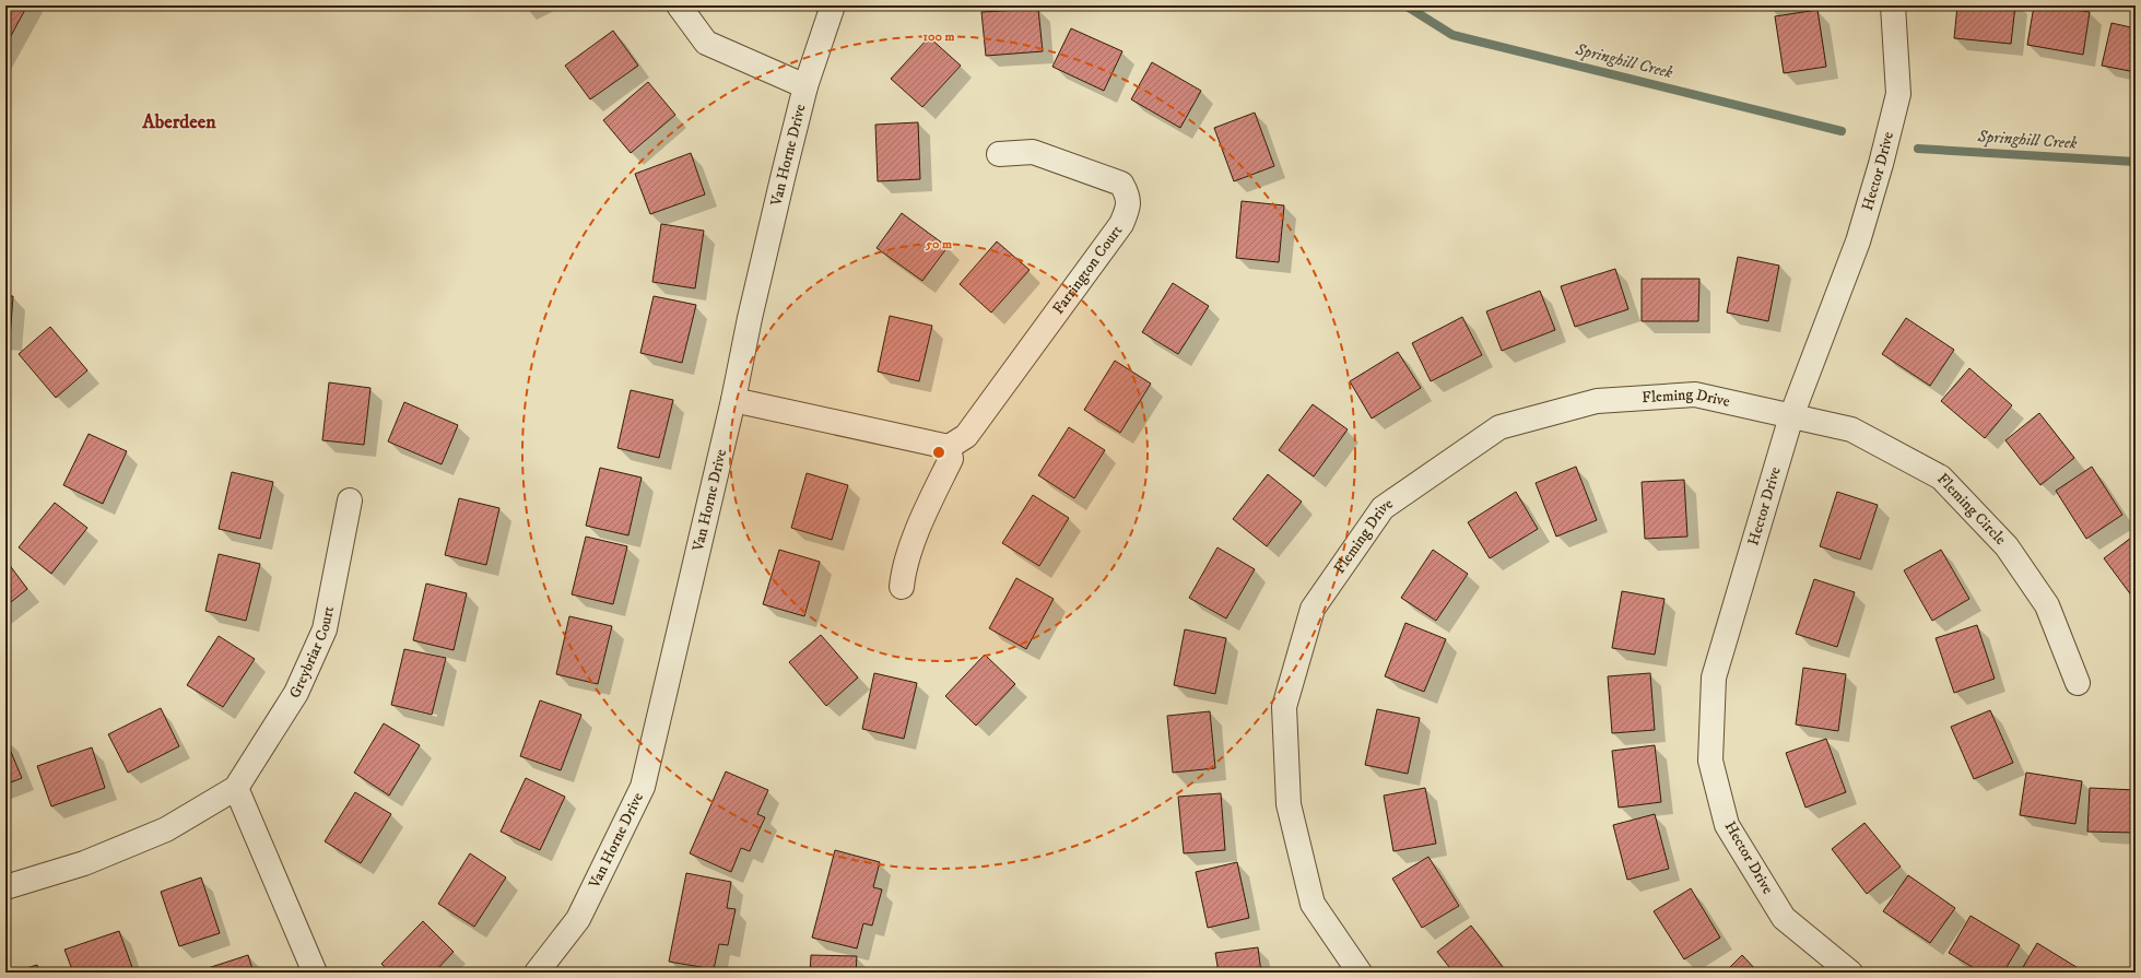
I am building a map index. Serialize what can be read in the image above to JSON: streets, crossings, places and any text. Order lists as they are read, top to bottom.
{
  "streets": {
    "street": [
      "Van Horne Drive",
      "Hector Drive",
      "Farrington Court",
      "Fleming Drive",
      "Fleming Circle",
      "Greybriar Court"
    ]
  },
  "crossings": [
    ["Hector Drive", "Fleming Drive"],
    ["Hector Drive", "Fleming Circle"],
    ["Fleming Drive", "Fleming Circle"]
  ],
  "districts": ["Aberdeen"],
  "water": ["Springhill Creek"],
  "rings": ["100 m", "50 m"]
}
